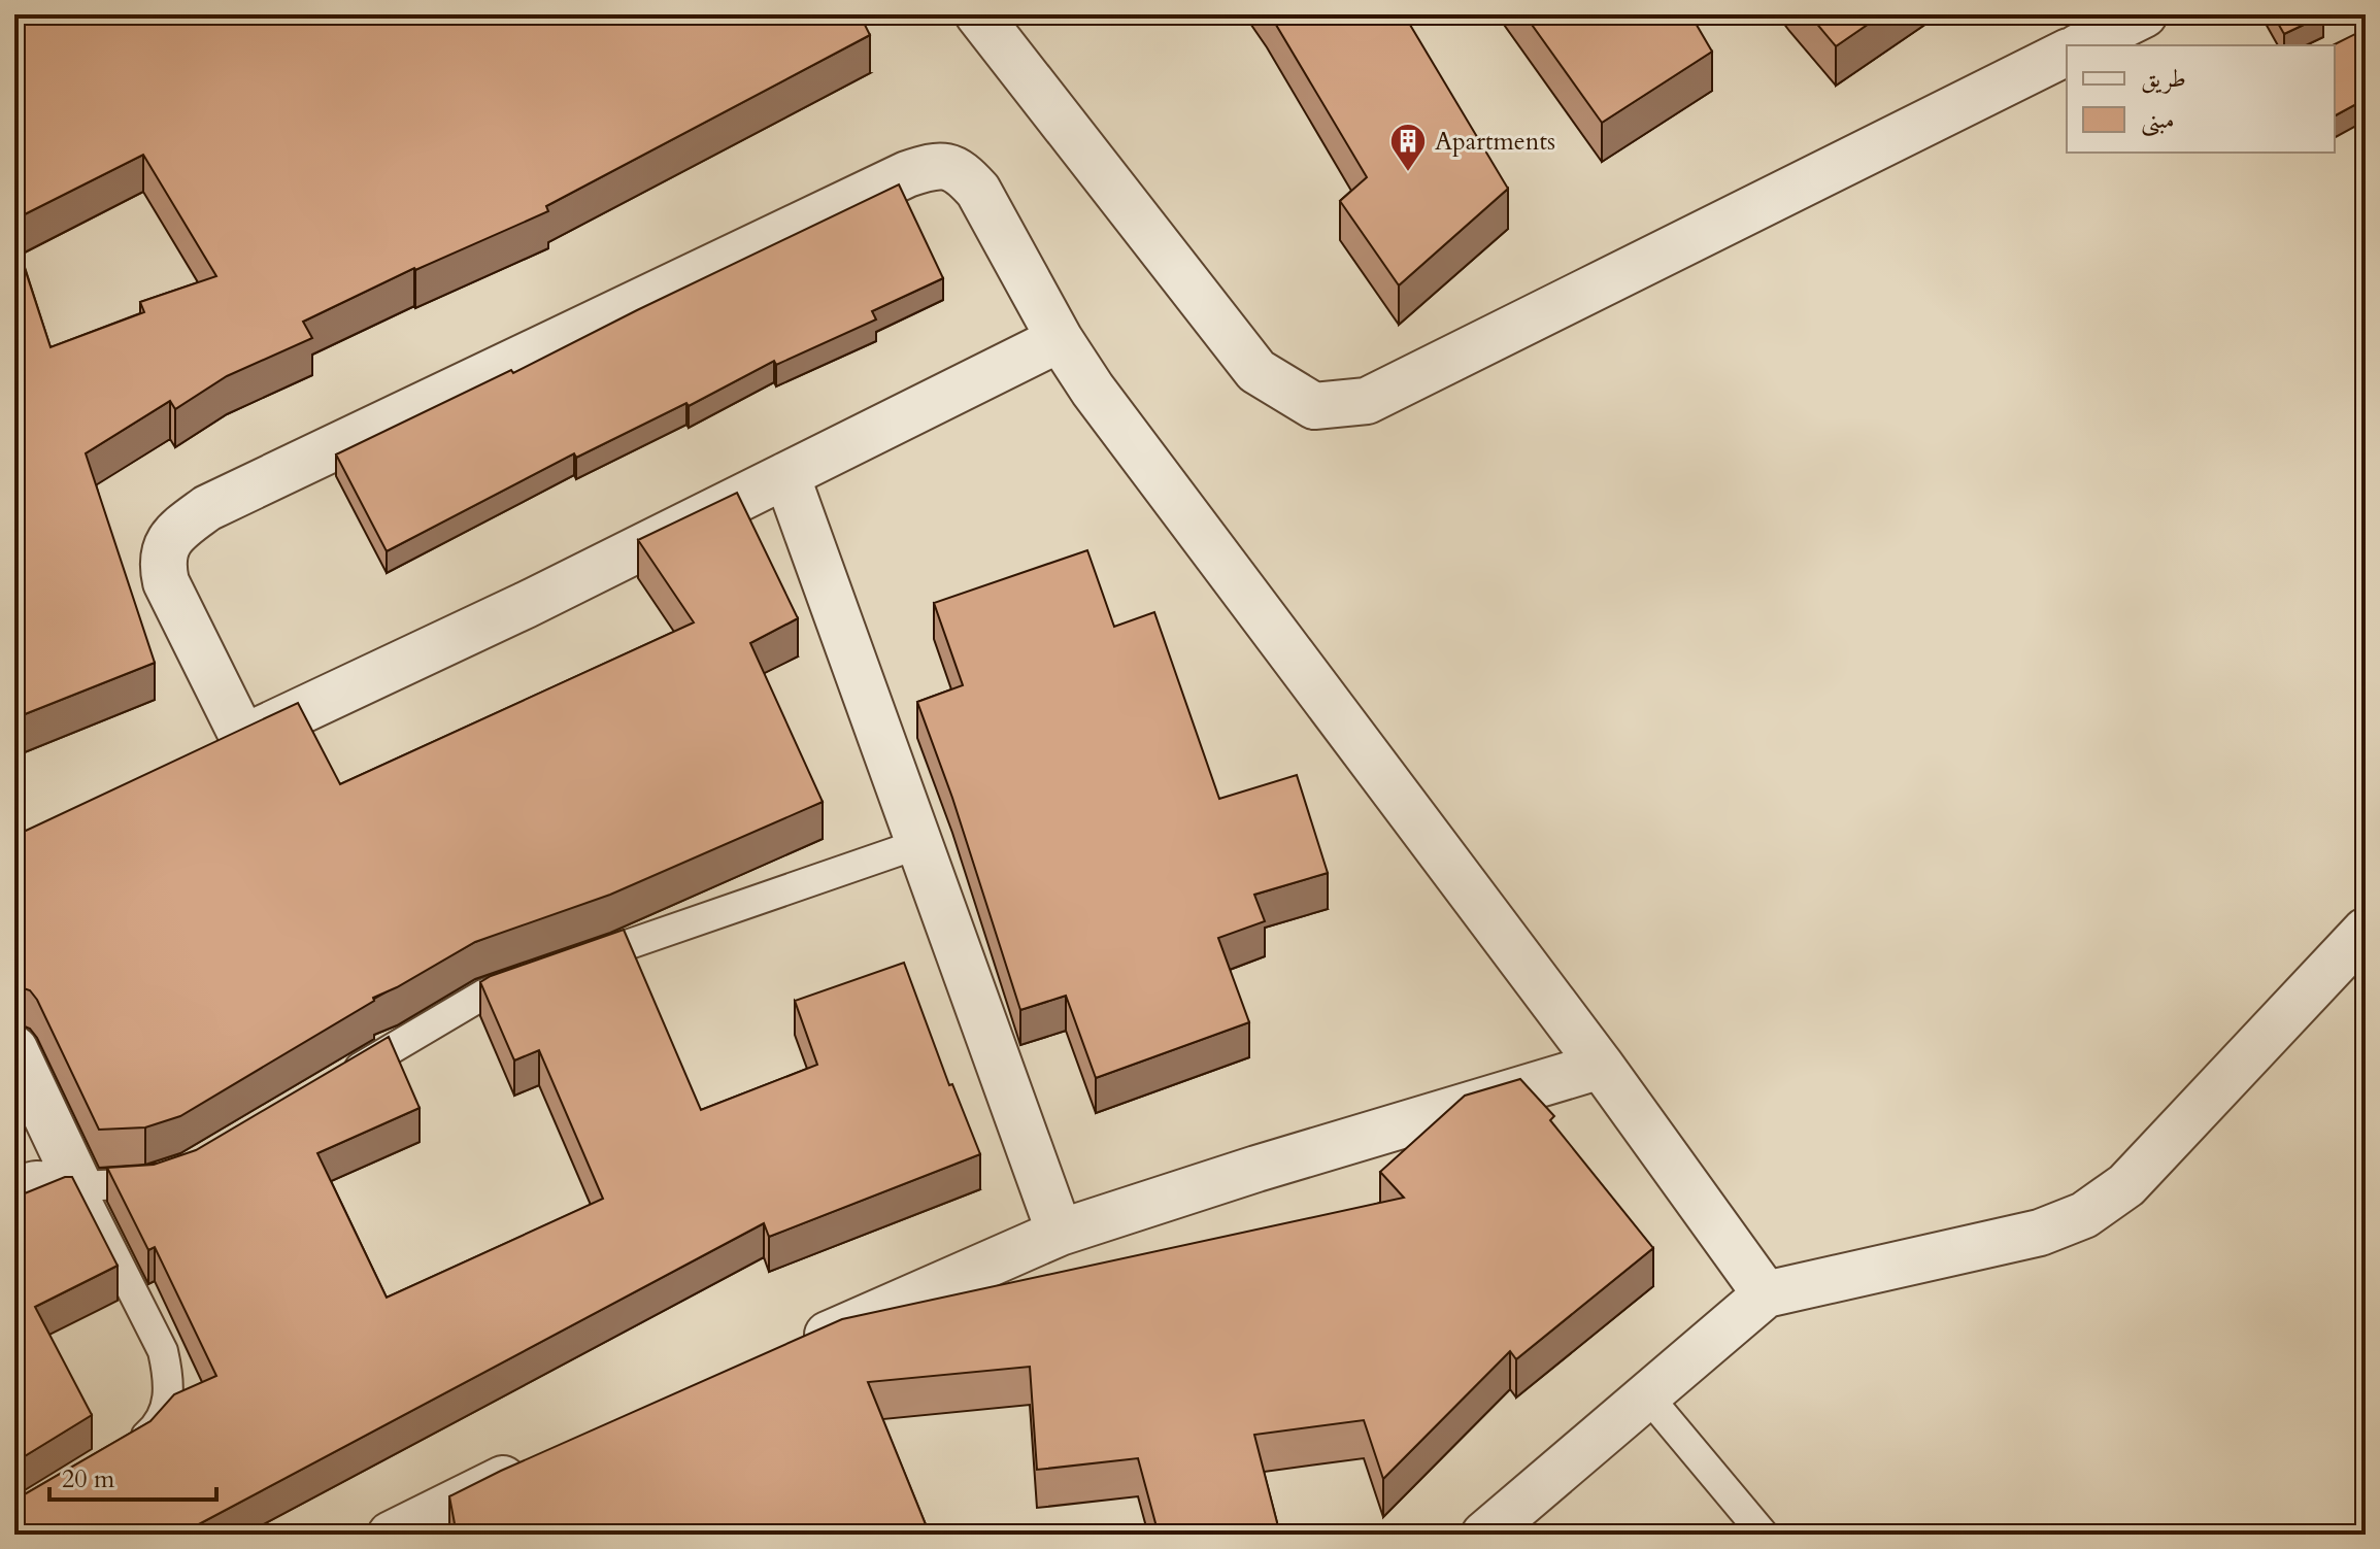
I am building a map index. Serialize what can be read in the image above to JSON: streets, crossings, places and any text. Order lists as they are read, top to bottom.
{
  "places": {
    "building": ["Apartments"]
  },
  "legend": ["طريق", "مبنى"],
  "scale_bar": "20 m"
}
